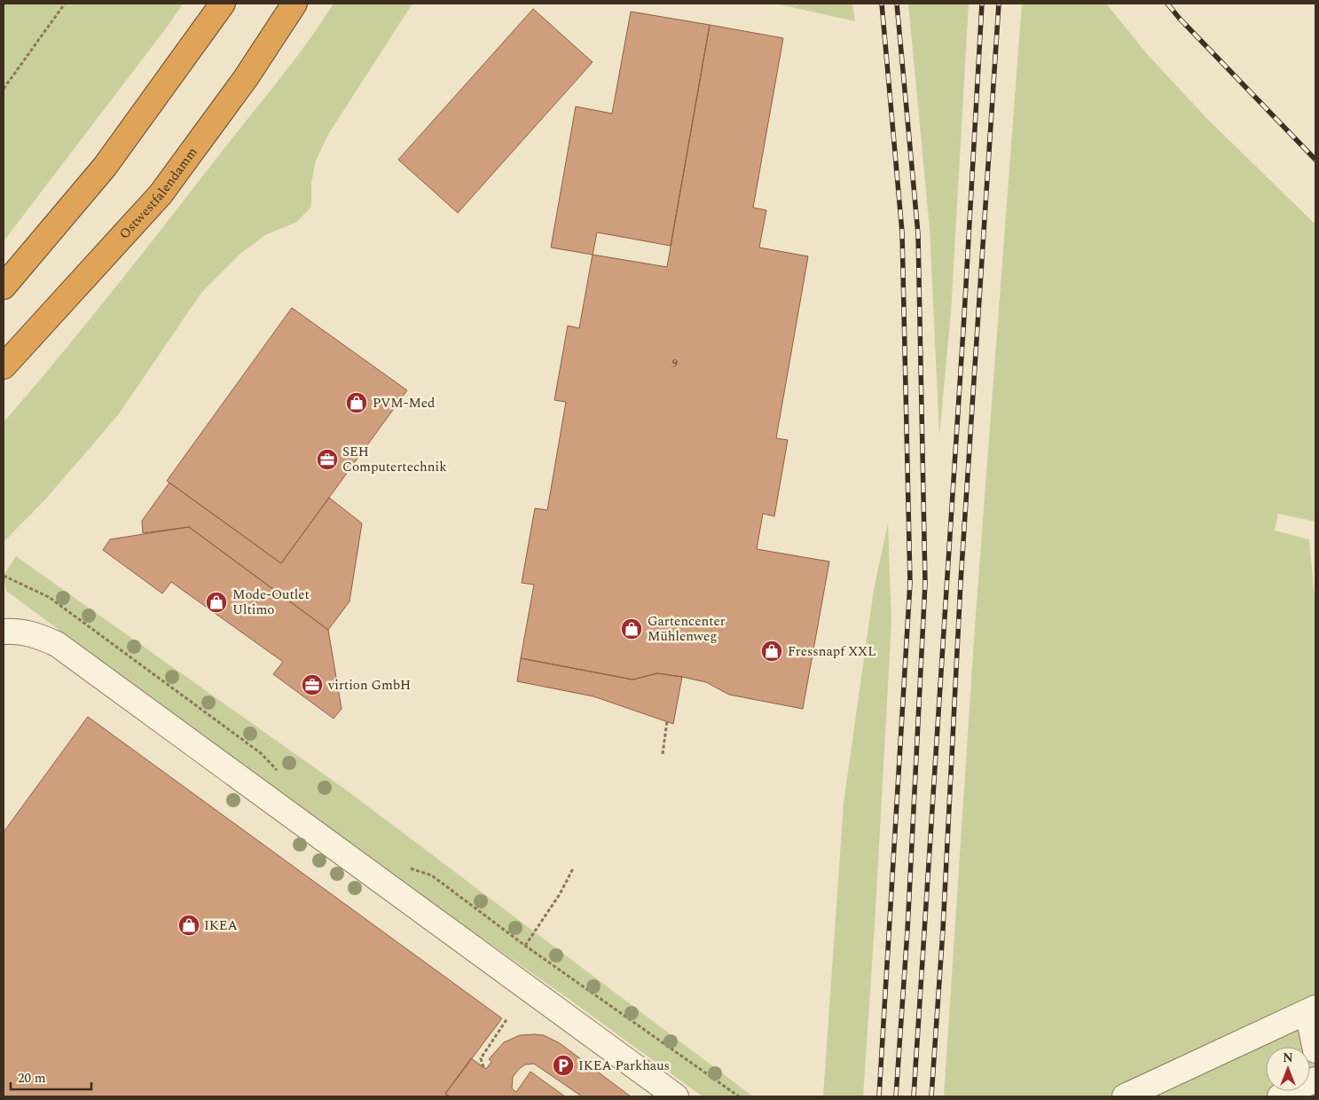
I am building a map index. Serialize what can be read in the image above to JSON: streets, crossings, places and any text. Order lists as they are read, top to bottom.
{
  "streets": {
    "highway": ["Ostwestfalendamm"]
  },
  "places": {
    "shop": [
      "PVM-Med",
      "Mode-Outlet Ultimo",
      "Gartencenter Mühlenweg",
      "Fressnapf XXL",
      "IKEA"
    ],
    "office": ["SEH Computertechnik", "virtion GmbH"],
    "parking": ["IKEA Parkhaus"]
  },
  "house_numbers": ["9"],
  "scale_bar": "20 m",
  "north": "top"
}
